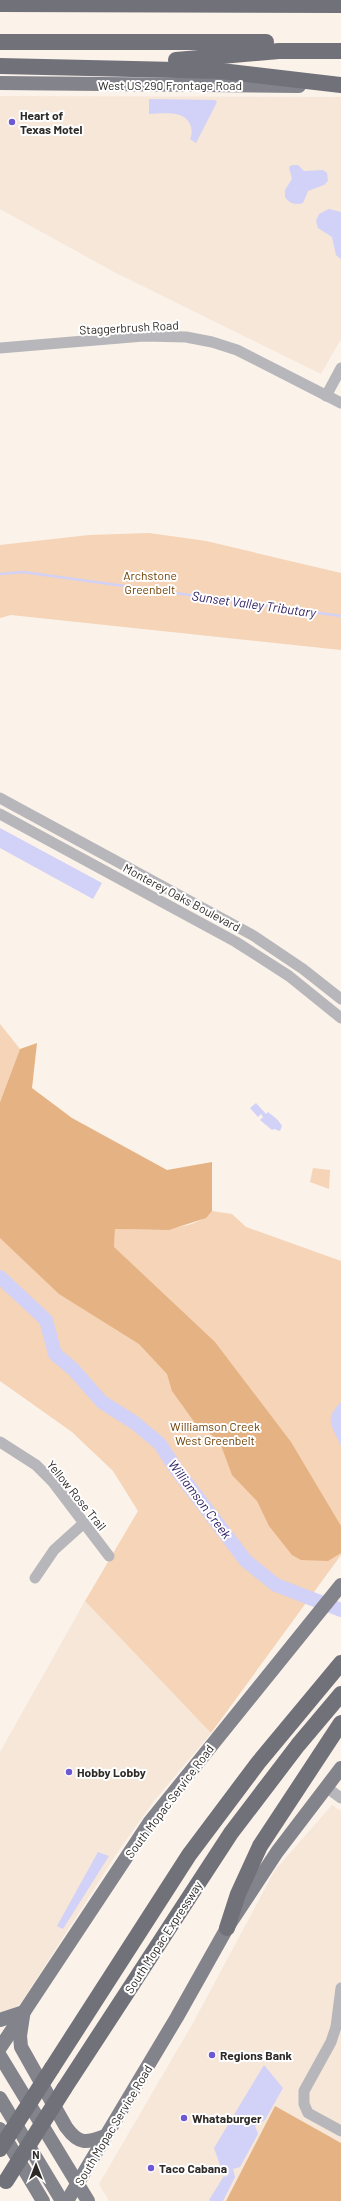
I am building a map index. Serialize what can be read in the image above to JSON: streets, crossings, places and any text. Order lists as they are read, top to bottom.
{
  "streets": {
    "highway": ["South Mopac Expressway"],
    "main road": ["West US 290 Frontage Road", "South Mopac Service Road"],
    "street": ["Staggerbrush Road", "Monterey Oaks Boulevard", "Yellow Rose Trail"]
  },
  "water": ["Sunset Valley Tributary", "Williamson Creek"],
  "parks": ["Archstone Greenbelt", "Williamson Creek West Greenbelt"],
  "places": [
    "Heart of Texas Motel",
    "Hobby Lobby",
    "Regions Bank",
    "Whataburger",
    "Taco Cabana"
  ],
  "north": "top"
}
